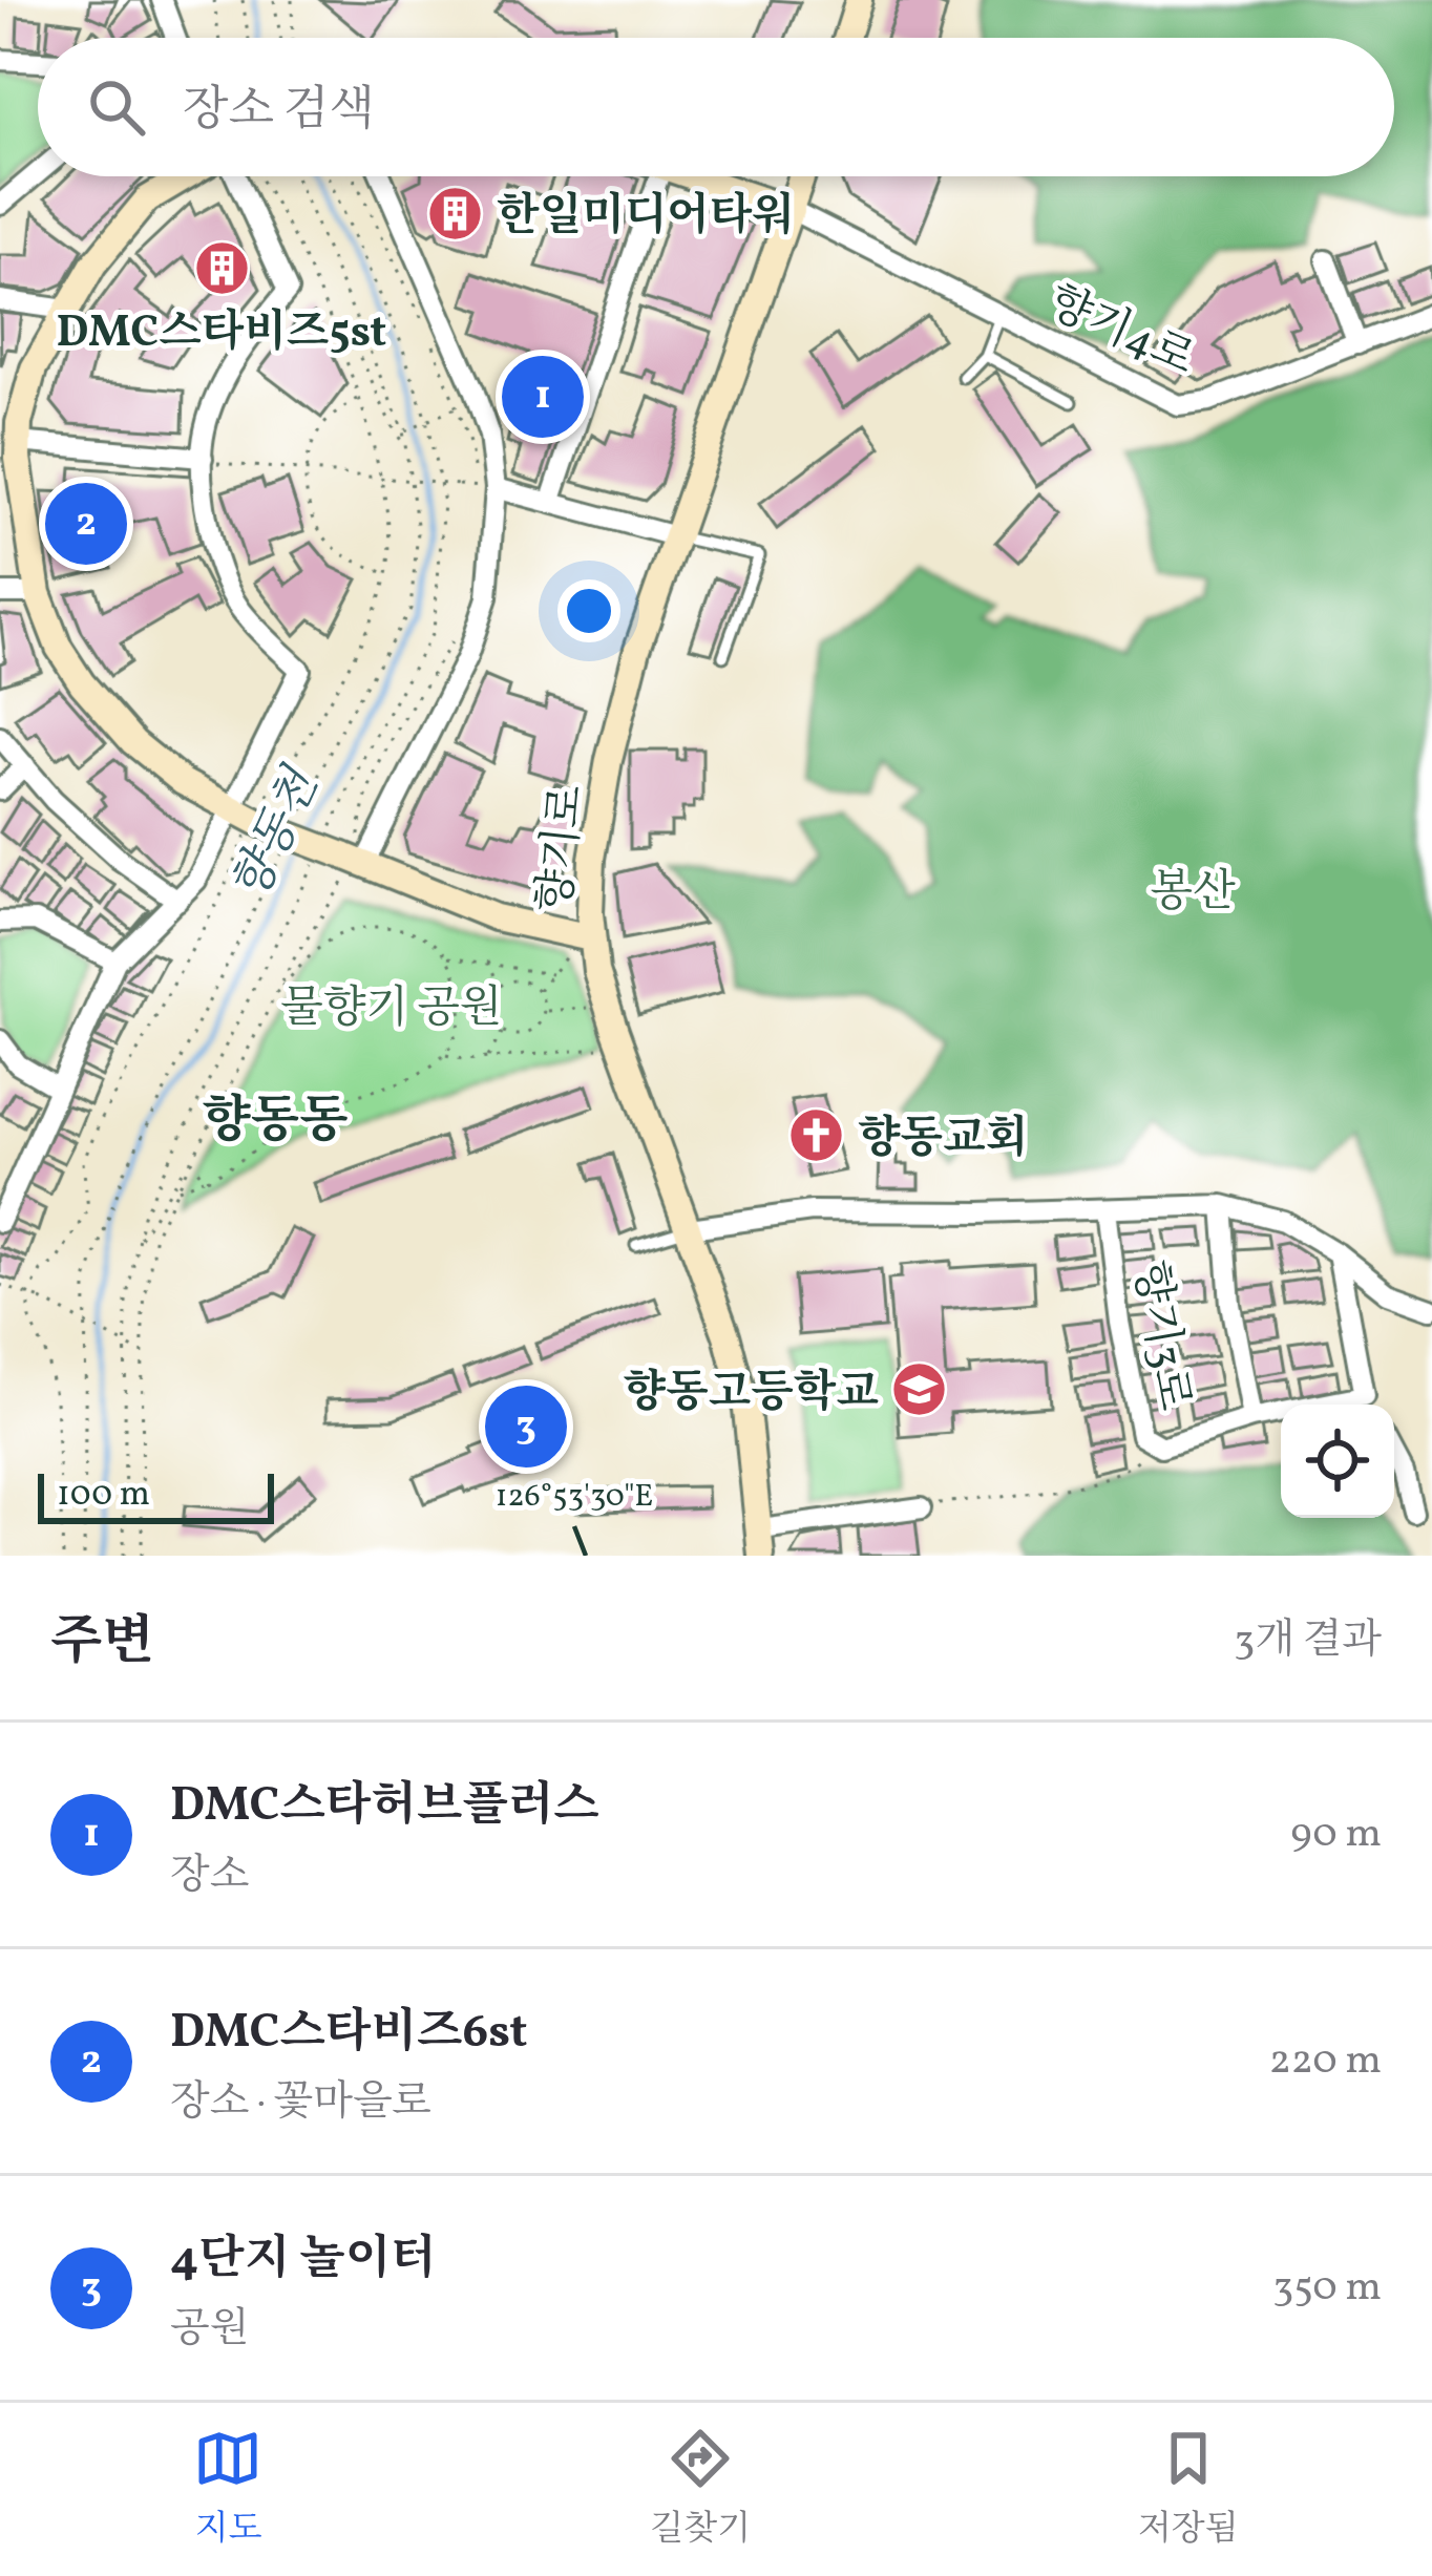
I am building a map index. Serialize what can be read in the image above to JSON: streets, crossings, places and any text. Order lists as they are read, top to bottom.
{
  "streets": {
    "main road": ["향기로"],
    "street": ["향기4로", "향기3로"]
  },
  "crossings": [
    ["향기4로", "향기로"],
    ["향기로", "향기3로"]
  ],
  "districts": ["향동동"],
  "water": ["향동천"],
  "parks": ["봉산", "물향기 공원"],
  "places": {
    "building": ["한일미디어타워", "DMC스타비즈5st"],
    "church": ["향동교회"],
    "school or university": ["향동고등학교"]
  },
  "scale_bar": "100 m",
  "page": {
    "search": "장소 검색",
    "pins": ["1", "2", "3"],
    "scale": "100 m",
    "heading": ["주변", "3개 결과"],
    "list": [
      {
        "mark": "1",
        "name": "DMC스타허브플러스",
        "note": "장소",
        "value": "90 m"
      },
      {
        "mark": "2",
        "name": "DMC스타비즈6st",
        "note": "장소 · 꽃마을로",
        "value": "220 m"
      },
      {
        "mark": "3",
        "name": "4단지 놀이터",
        "note": "공원",
        "value": "350 m"
      }
    ],
    "nav": ["지도", "길찾기", "저장됨"]
  },
  "coordinates": ["126°53'30\"E"]
}
